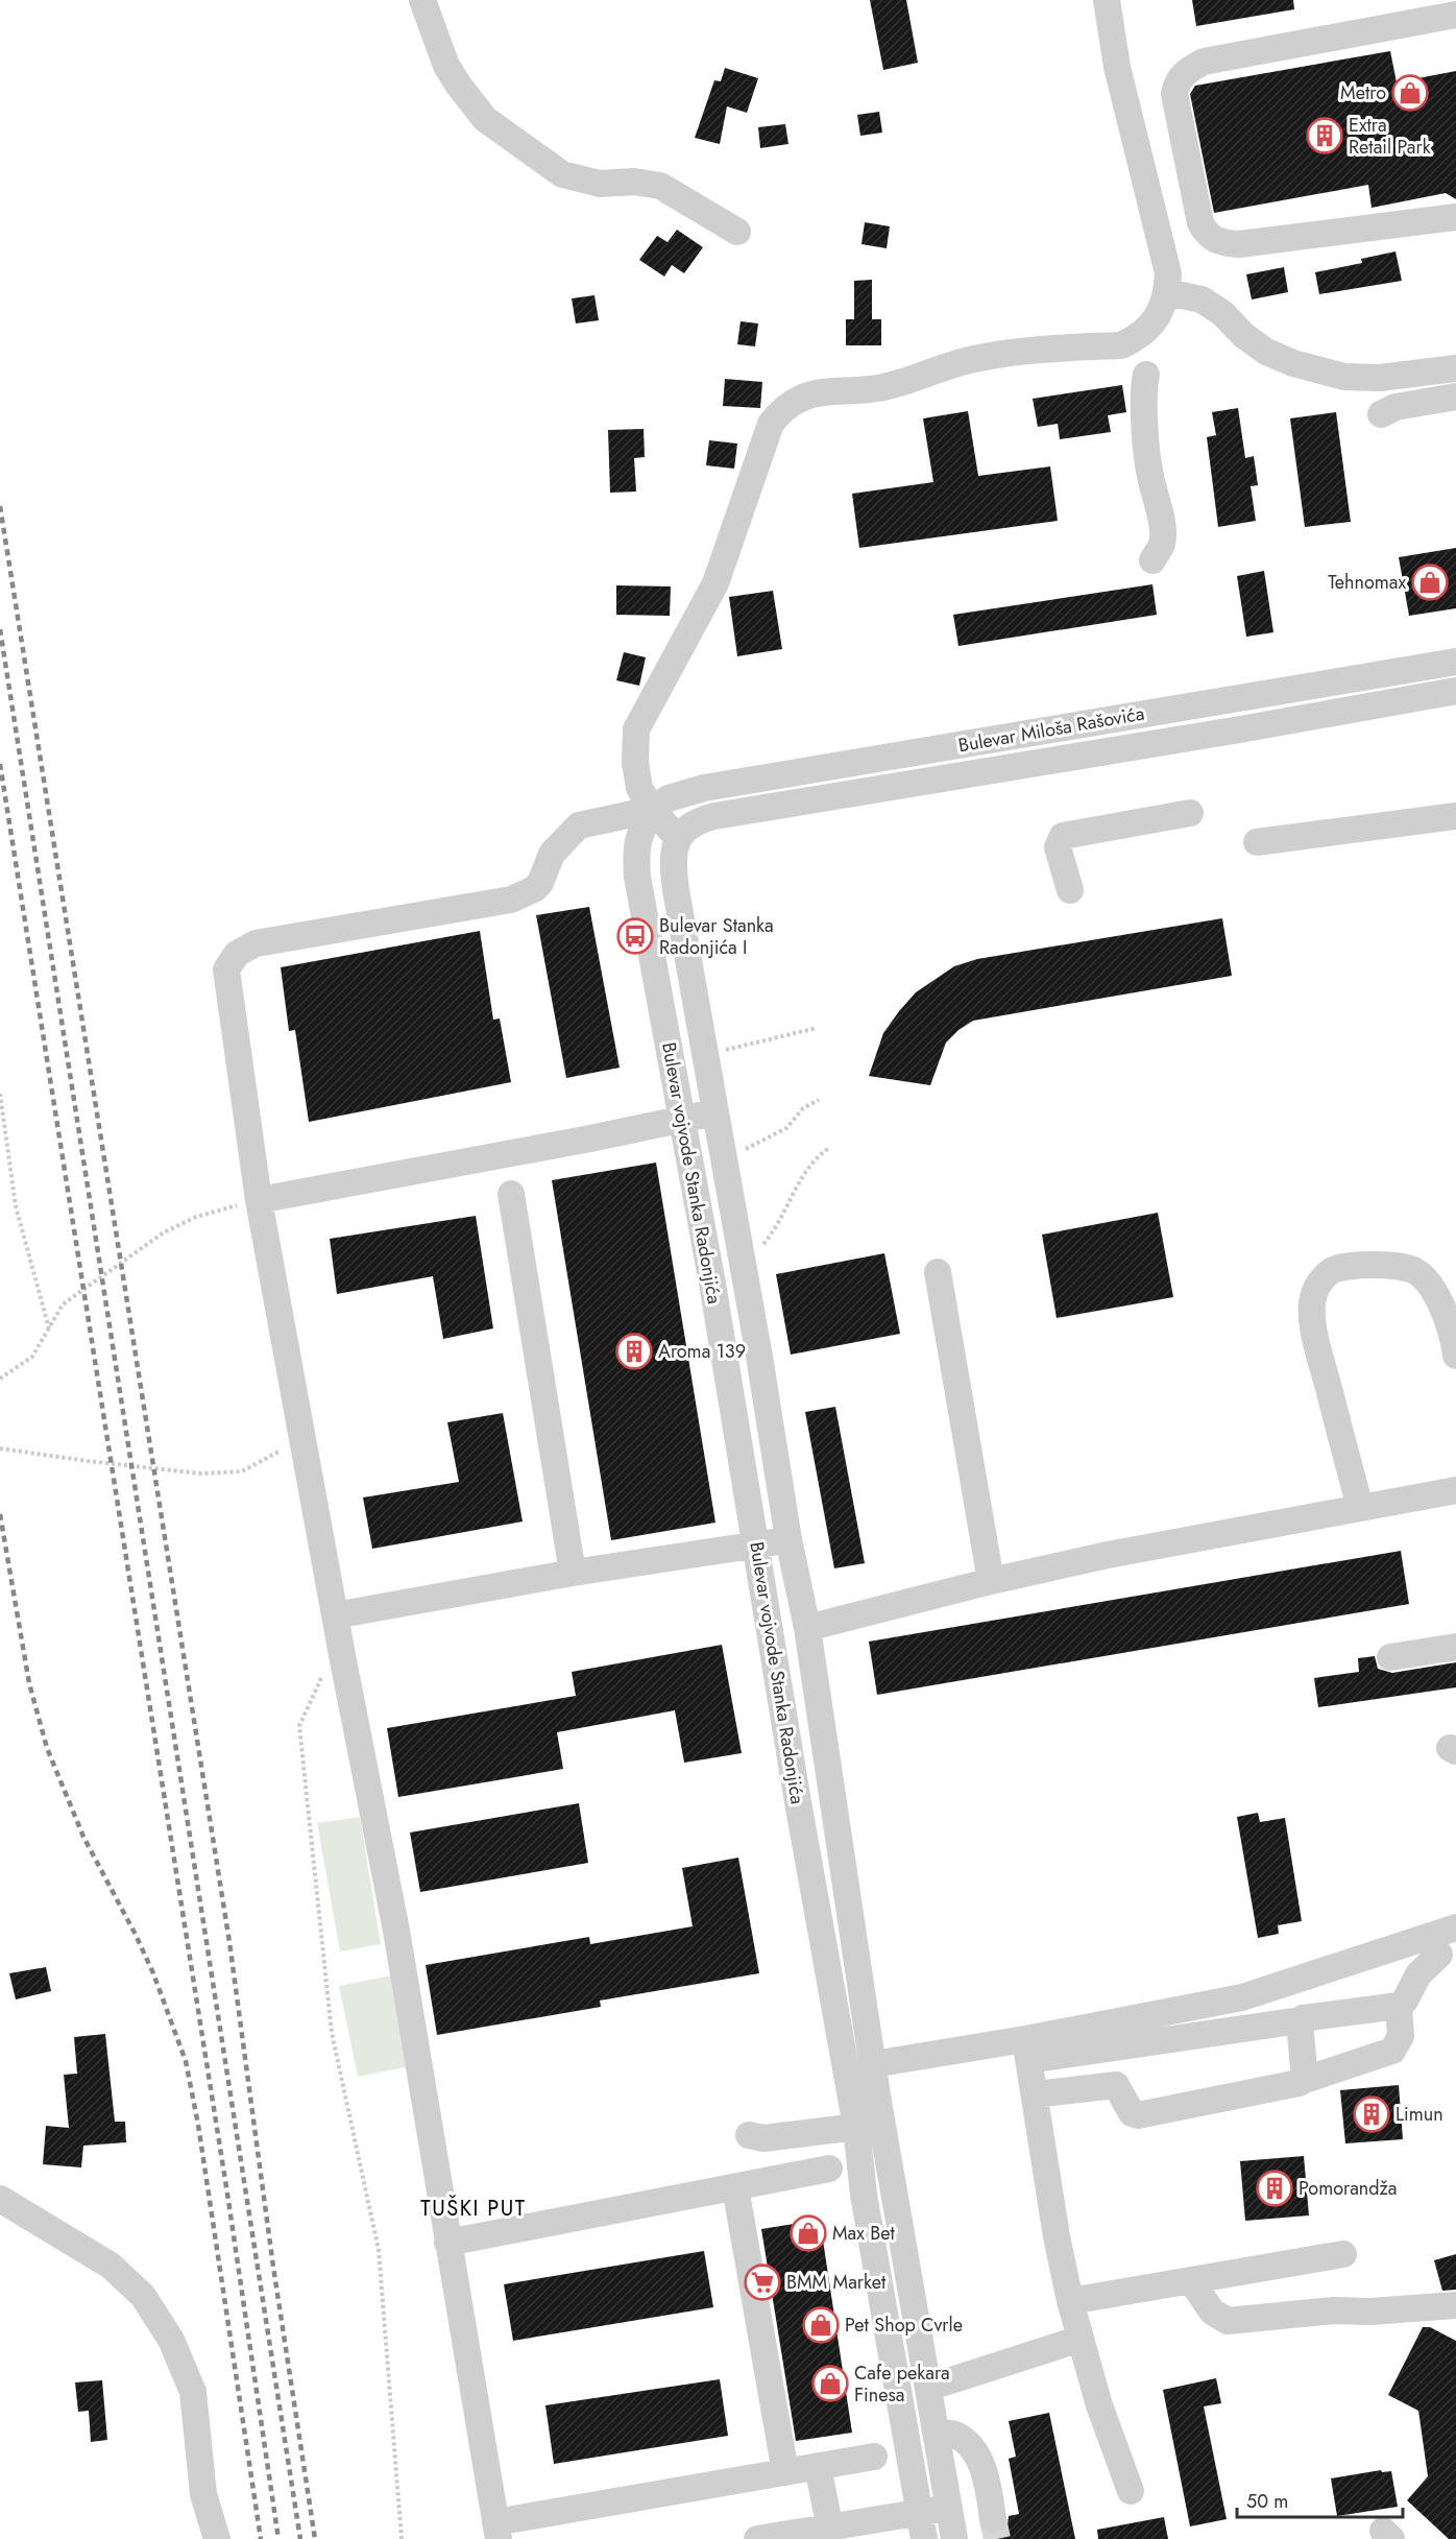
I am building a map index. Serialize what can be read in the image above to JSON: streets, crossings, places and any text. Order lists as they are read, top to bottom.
{
  "streets": {
    "street": ["Bulevar Miloša Rašovića", "Bulevar vojvode Stanka Radonjića"]
  },
  "crossings": [
    ["Bulevar Miloša Rašovića", "Bulevar vojvode Stanka Radonjića"]
  ],
  "districts": ["TUŠKI PUT"],
  "places": {
    "shop": [
      "Metro",
      "Tehnomax",
      "Max Bet",
      "Pet Shop Cvrle",
      "Cafe pekara Finesa"
    ],
    "building": [
      "Extra Retail Park",
      "Aroma 139",
      "Limun",
      "Pomorandža"
    ],
    "bus stop": ["Bulevar Stanka Radonjića I"],
    "supermarket": ["BMM Market"]
  },
  "scale_bar": "50 m"
}
